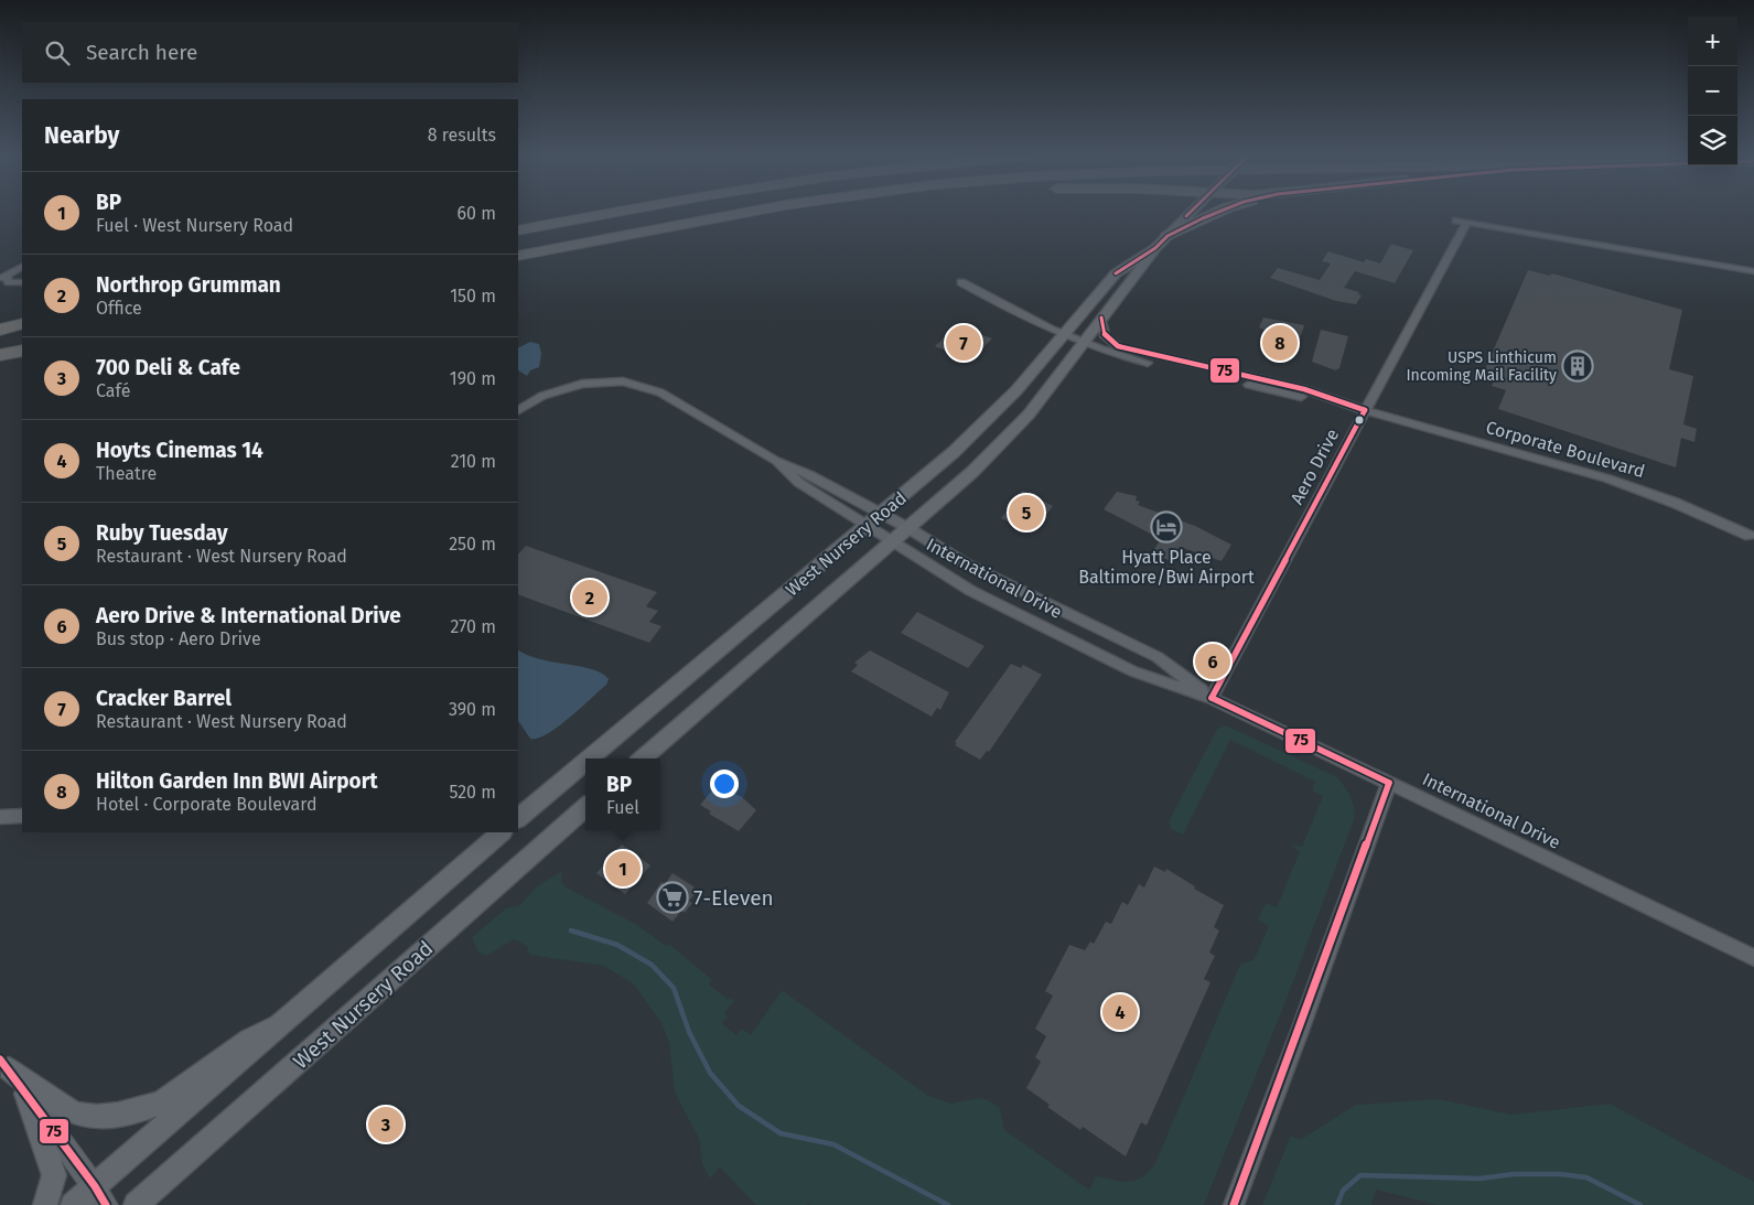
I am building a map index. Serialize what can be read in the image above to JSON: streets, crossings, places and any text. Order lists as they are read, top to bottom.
{
  "streets": {
    "main road": ["West Nursery Road"],
    "street": ["Corporate Boulevard", "Aero Drive", "International Drive"]
  },
  "crossings": [
    ["Corporate Boulevard", "Aero Drive"],
    ["Corporate Boulevard", "West Nursery Road"],
    ["Aero Drive", "International Drive"],
    ["West Nursery Road", "International Drive"]
  ],
  "places": {
    "building": ["USPS Linthicum Incoming Mail Facility"],
    "hotel": ["Hyatt Place Baltimore/Bwi Airport"],
    "supermarket": ["7-Eleven"]
  },
  "lines": ["transit line 75"],
  "page": {
    "map_buttons": ["+", "−"],
    "search": "Search here",
    "heading": ["Nearby", "8 results"],
    "list": [
      {
        "mark": "1",
        "name": "BP",
        "note": "Fuel · West Nursery Road",
        "value": "60 m"
      },
      {
        "mark": "2",
        "name": "Northrop Grumman",
        "note": "Office",
        "value": "150 m"
      },
      {
        "mark": "3",
        "name": "700 Deli & Cafe",
        "note": "Café",
        "value": "190 m"
      },
      {
        "mark": "4",
        "name": "Hoyts Cinemas 14",
        "note": "Theatre",
        "value": "210 m"
      },
      {
        "mark": "5",
        "name": "Ruby Tuesday",
        "note": "Restaurant · West Nursery Road",
        "value": "250 m"
      },
      {
        "mark": "6",
        "name": "Aero Drive & International Drive",
        "note": "Bus stop · Aero Drive",
        "value": "270 m"
      },
      {
        "mark": "7",
        "name": "Cracker Barrel",
        "note": "Restaurant · West Nursery Road",
        "value": "390 m"
      },
      {
        "mark": "8",
        "name": "Hilton Garden Inn BWI Airport",
        "note": "Hotel · Corporate Boulevard",
        "value": "520 m"
      }
    ],
    "pins": [
      "7",
      "8",
      "5",
      "2",
      "6",
      "1",
      "4",
      "3"
    ],
    "popup": ["BP", "Fuel"]
  }
}
